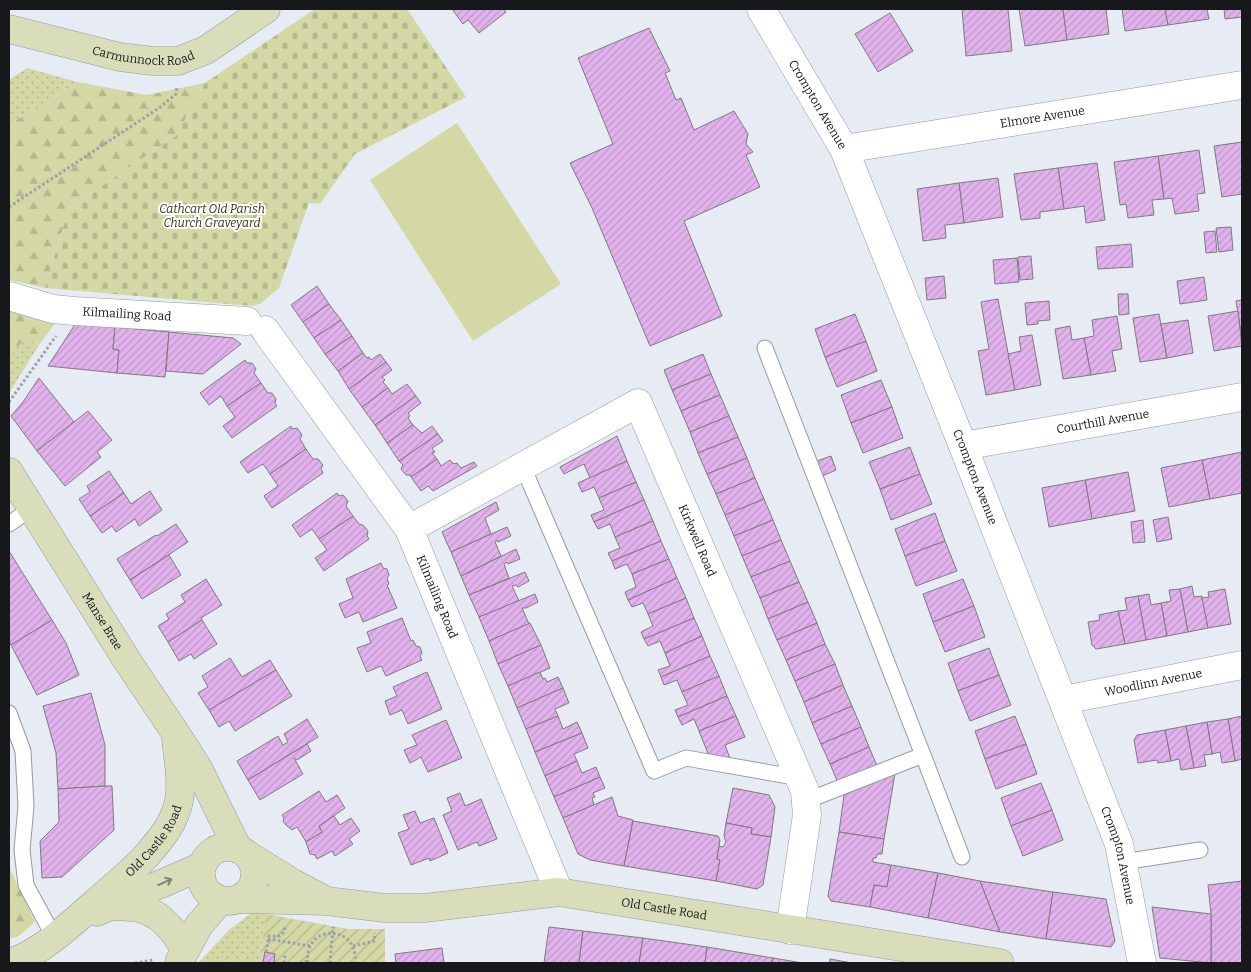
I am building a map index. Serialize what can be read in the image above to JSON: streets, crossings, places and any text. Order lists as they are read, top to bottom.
{
  "streets": {
    "main road": ["Carmunnock Road", "Manse Brae", "Old Castle Road"],
    "street": [
      "Crompton Avenue",
      "Elmore Avenue",
      "Kilmailing Road",
      "Courthill Avenue",
      "Kirkwell Road",
      "Woodlinn Avenue"
    ]
  },
  "crossings": [
    ["Crompton Avenue", "Elmore Avenue"],
    ["Crompton Avenue", "Courthill Avenue"],
    ["Crompton Avenue", "Woodlinn Avenue"],
    ["Kilmailing Road", "Kirkwell Road"],
    ["Kilmailing Road", "Old Castle Road"],
    ["Kirkwell Road", "Old Castle Road"],
    ["Manse Brae", "Old Castle Road"]
  ],
  "parks": ["Cathcart Old Parish Church Graveyard"]
}
